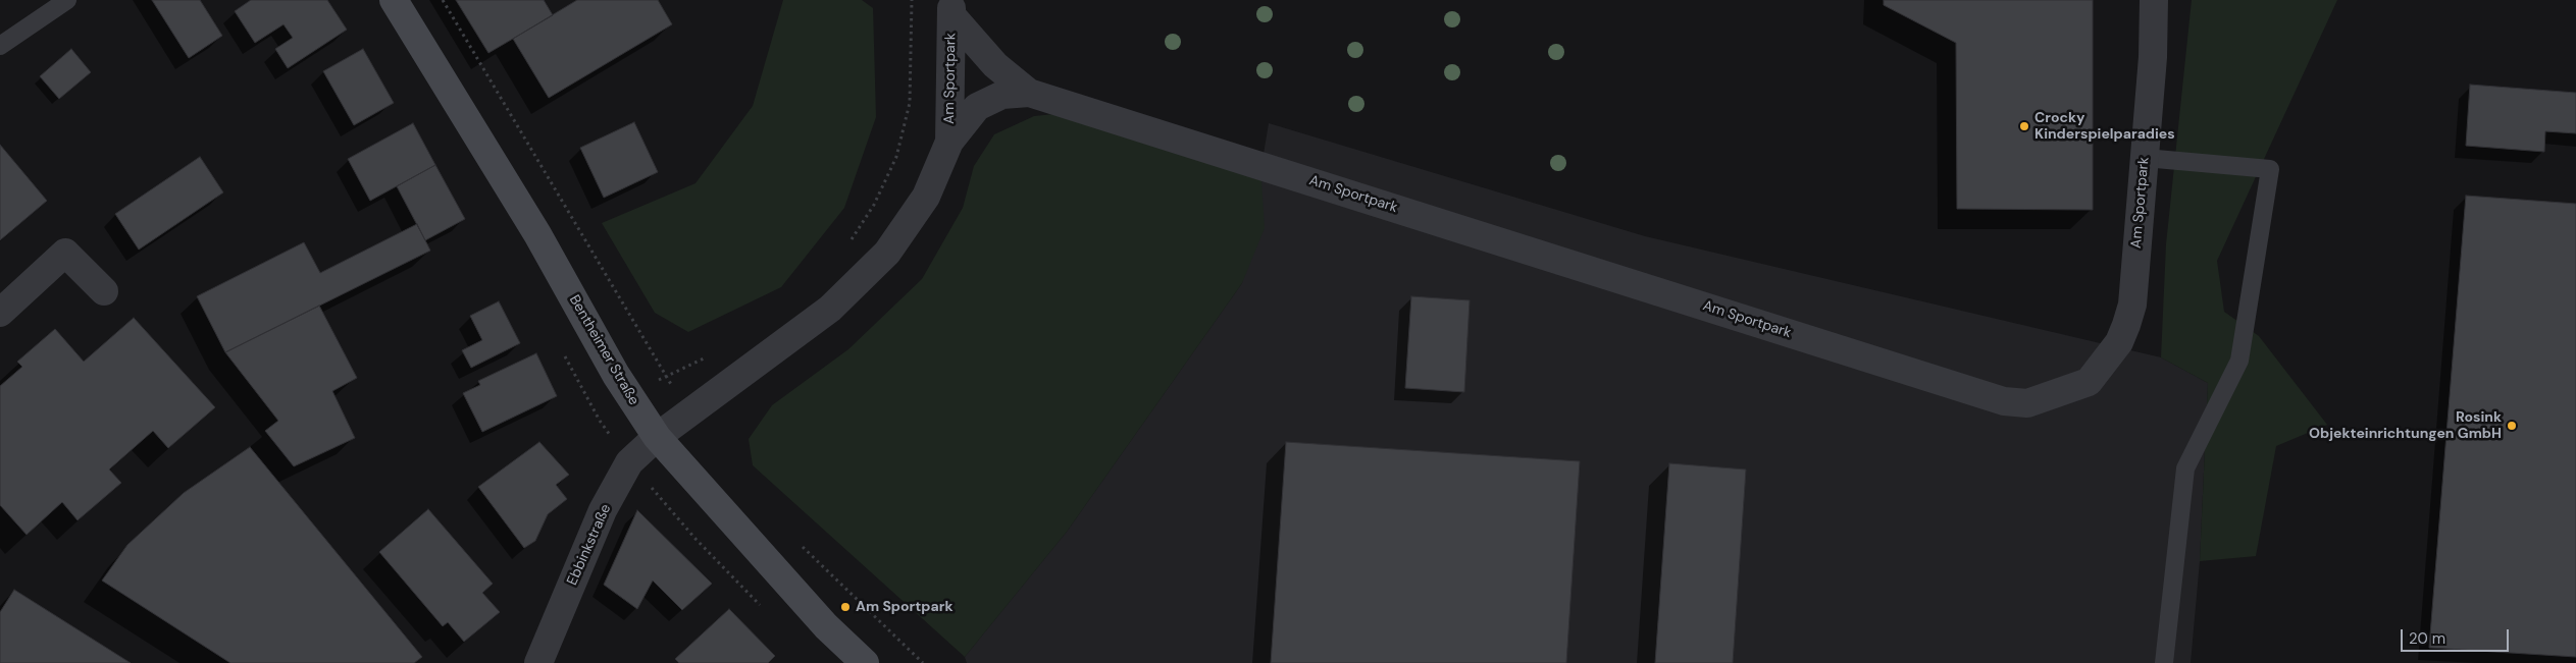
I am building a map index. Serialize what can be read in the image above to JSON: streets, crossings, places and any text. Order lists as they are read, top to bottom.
{
  "streets": {
    "street": ["Am Sportpark", "Bentheimer Straße", "Ebbinkstraße"]
  },
  "crossings": [
    ["Am Sportpark", "Bentheimer Straße"],
    ["Am Sportpark", "Ebbinkstraße"],
    ["Bentheimer Straße", "Ebbinkstraße"]
  ],
  "places": ["Crocky Kinderspielparadies", "Rosink Objekteinrichtungen GmbH", "Am Sportpark"],
  "scale_bar": "20 m"
}
